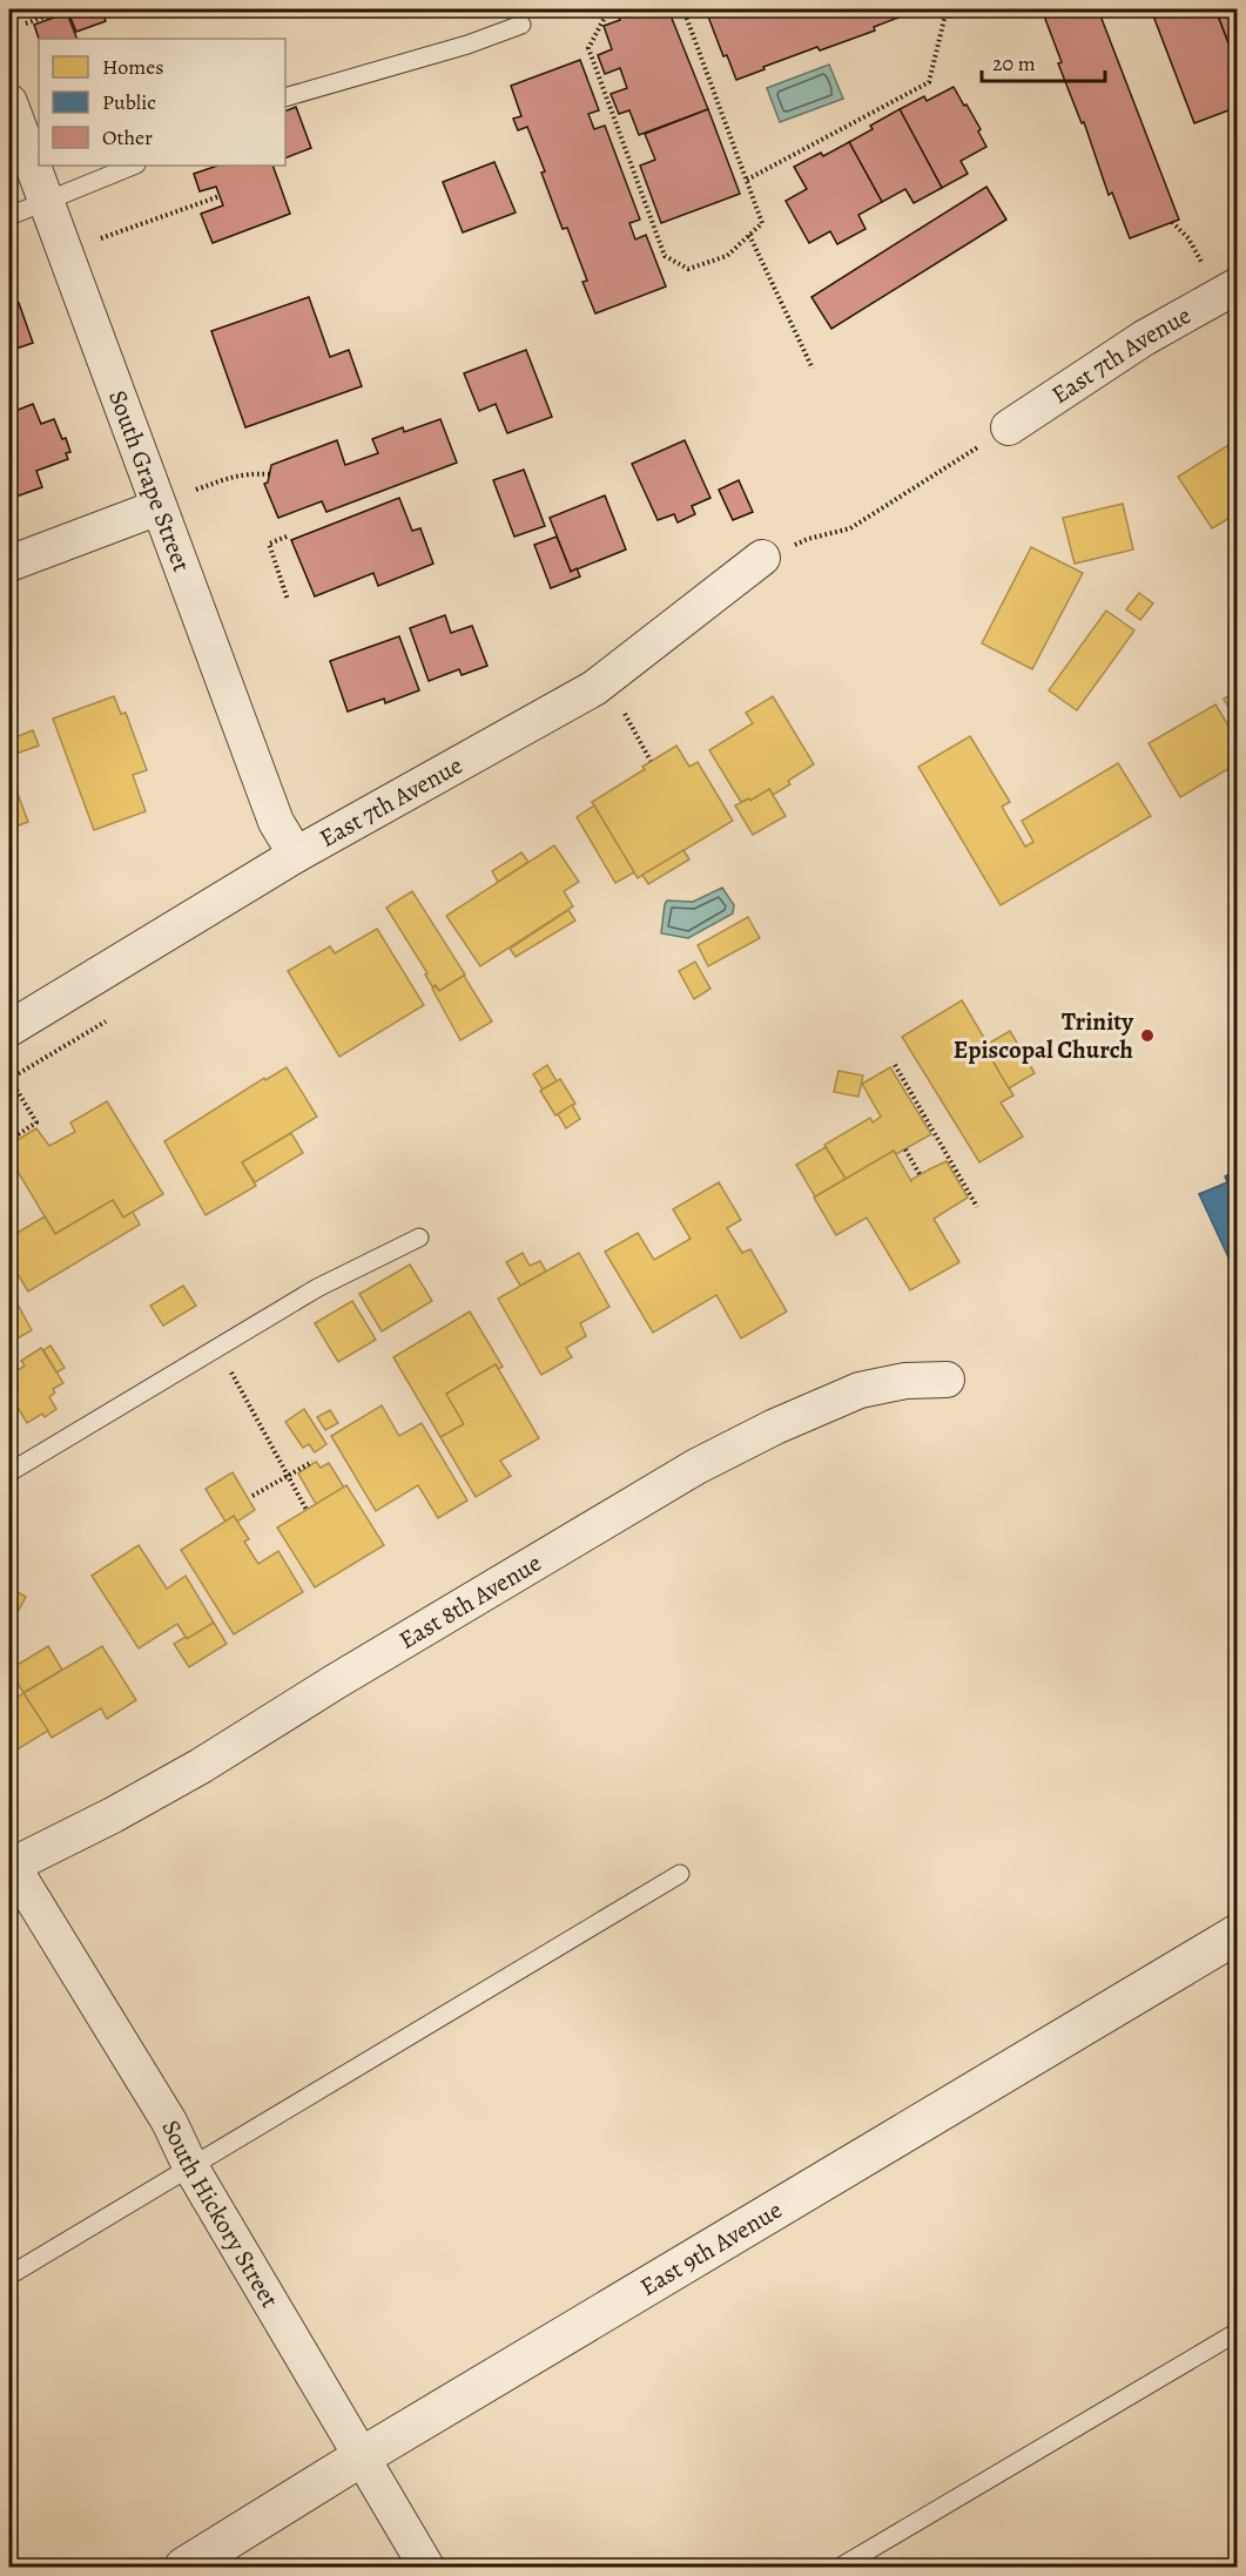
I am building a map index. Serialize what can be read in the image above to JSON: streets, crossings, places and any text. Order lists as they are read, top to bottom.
{
  "streets": {
    "street": [
      "East 7th Avenue",
      "South Grape Street",
      "East 8th Avenue",
      "South Hickory Street",
      "East 9th Avenue"
    ]
  },
  "crossings": [
    ["East 7th Avenue", "South Grape Street"],
    ["East 8th Avenue", "South Hickory Street"],
    ["South Hickory Street", "East 9th Avenue"]
  ],
  "places": ["Trinity Episcopal Church"],
  "legend": ["Homes", "Public", "Other"],
  "scale_bar": "20 m"
}
